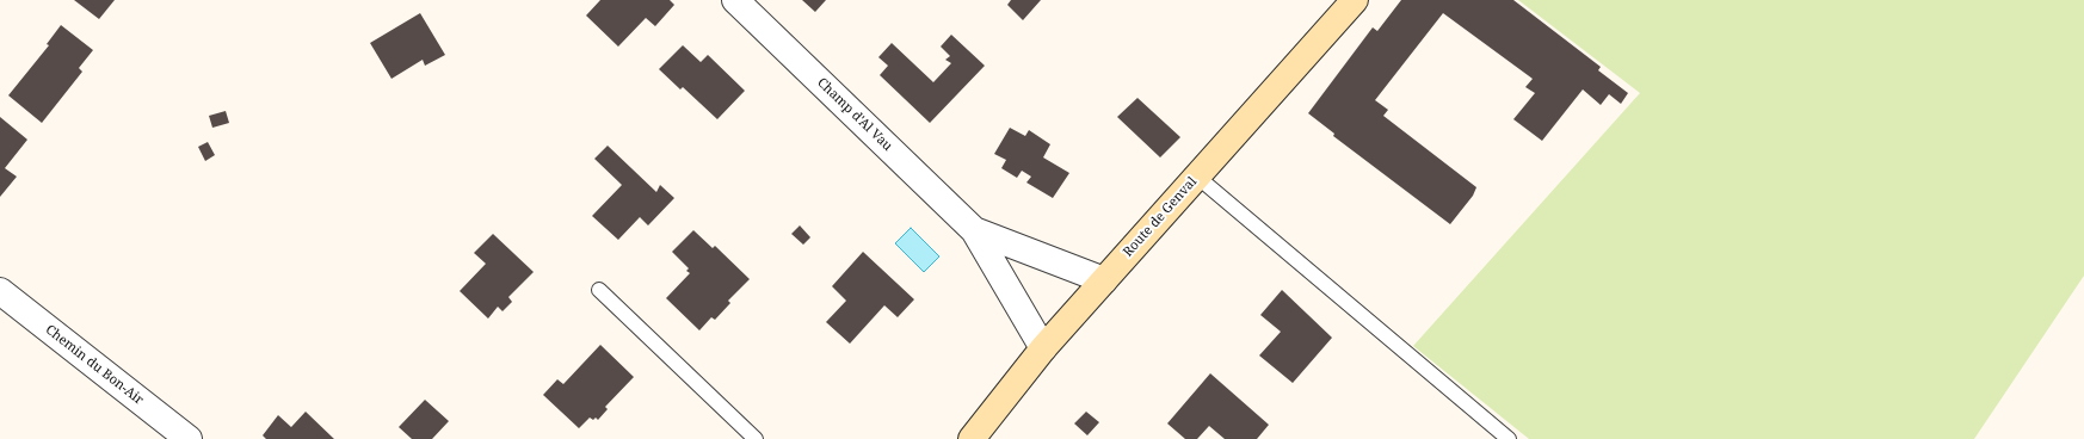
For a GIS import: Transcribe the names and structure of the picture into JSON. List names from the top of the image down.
{
  "streets": {
    "main road": ["Route de Genval"],
    "street": ["Champ d'Al Vau", "Chemin du Bon-Air"]
  },
  "crossings": [
    ["Champ d'Al Vau", "Route de Genval"]
  ]
}
